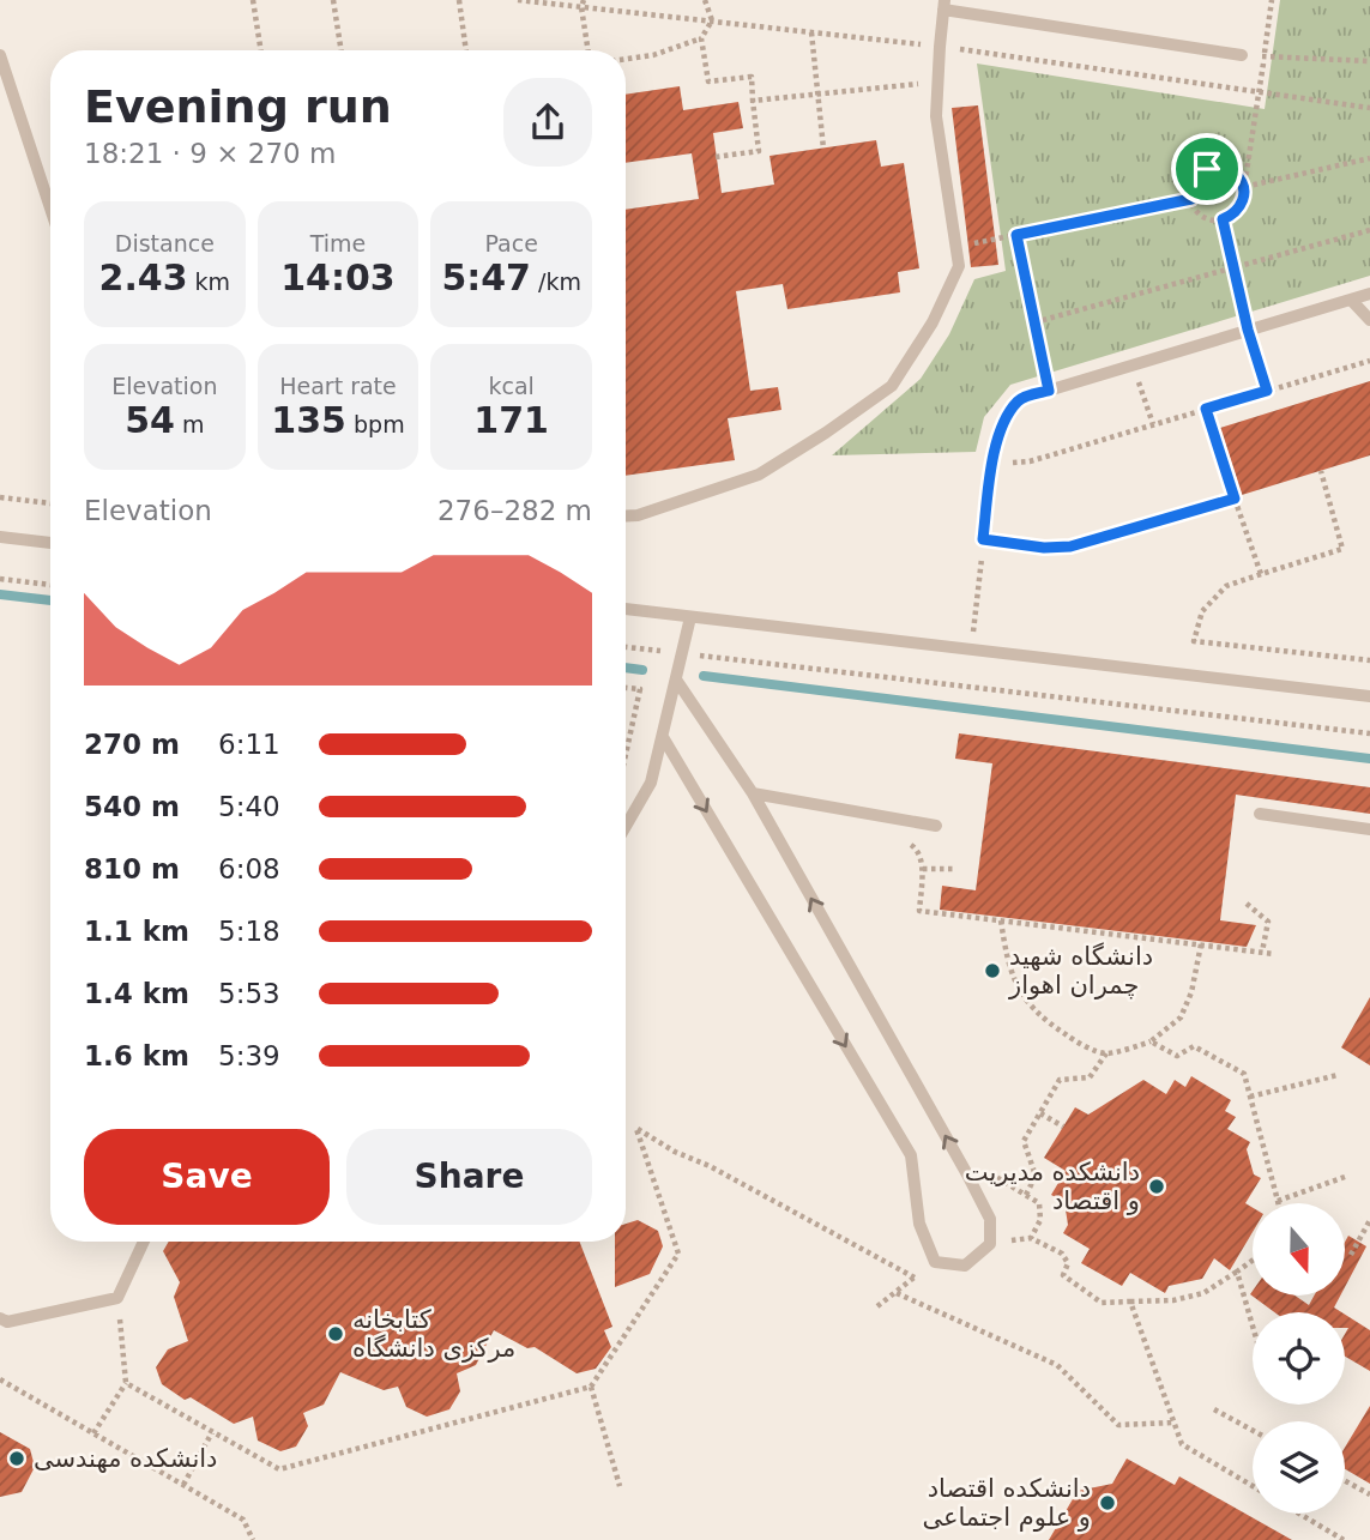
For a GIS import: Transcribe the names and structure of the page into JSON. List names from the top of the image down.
{
  "places": [
    "دانشگاه شهید چمران اهواز",
    "دانشکده مدیریت و اقتصاد",
    "کتابخانه مرکزی دانشگاه",
    "دانشکده مهندسی",
    "دانشکده اقتصاد و علوم اجتماعی"
  ],
  "north": "bottom",
  "page": {
    "heading": ["Evening run", "18:21 · 9 × 270 m"],
    "stats": [
      ["Distance", "2.43 km"],
      ["Time", "14:03"],
      ["Pace", "5:47 /km"],
      ["Elevation", "54 m"],
      ["Heart rate", "135 bpm"],
      ["kcal", "171"]
    ],
    "chart": ["Elevation", "276–282 m"],
    "list": [
      {
        "name": "270 m",
        "note": "6:11"
      },
      {
        "name": "540 m",
        "note": "5:40"
      },
      {
        "name": "810 m",
        "note": "6:08"
      },
      {
        "name": "1.1 km",
        "note": "5:18"
      },
      {
        "name": "1.4 km",
        "note": "5:53"
      },
      {
        "name": "1.6 km",
        "note": "5:39"
      }
    ],
    "buttons": ["Save", "Share"]
  }
}
